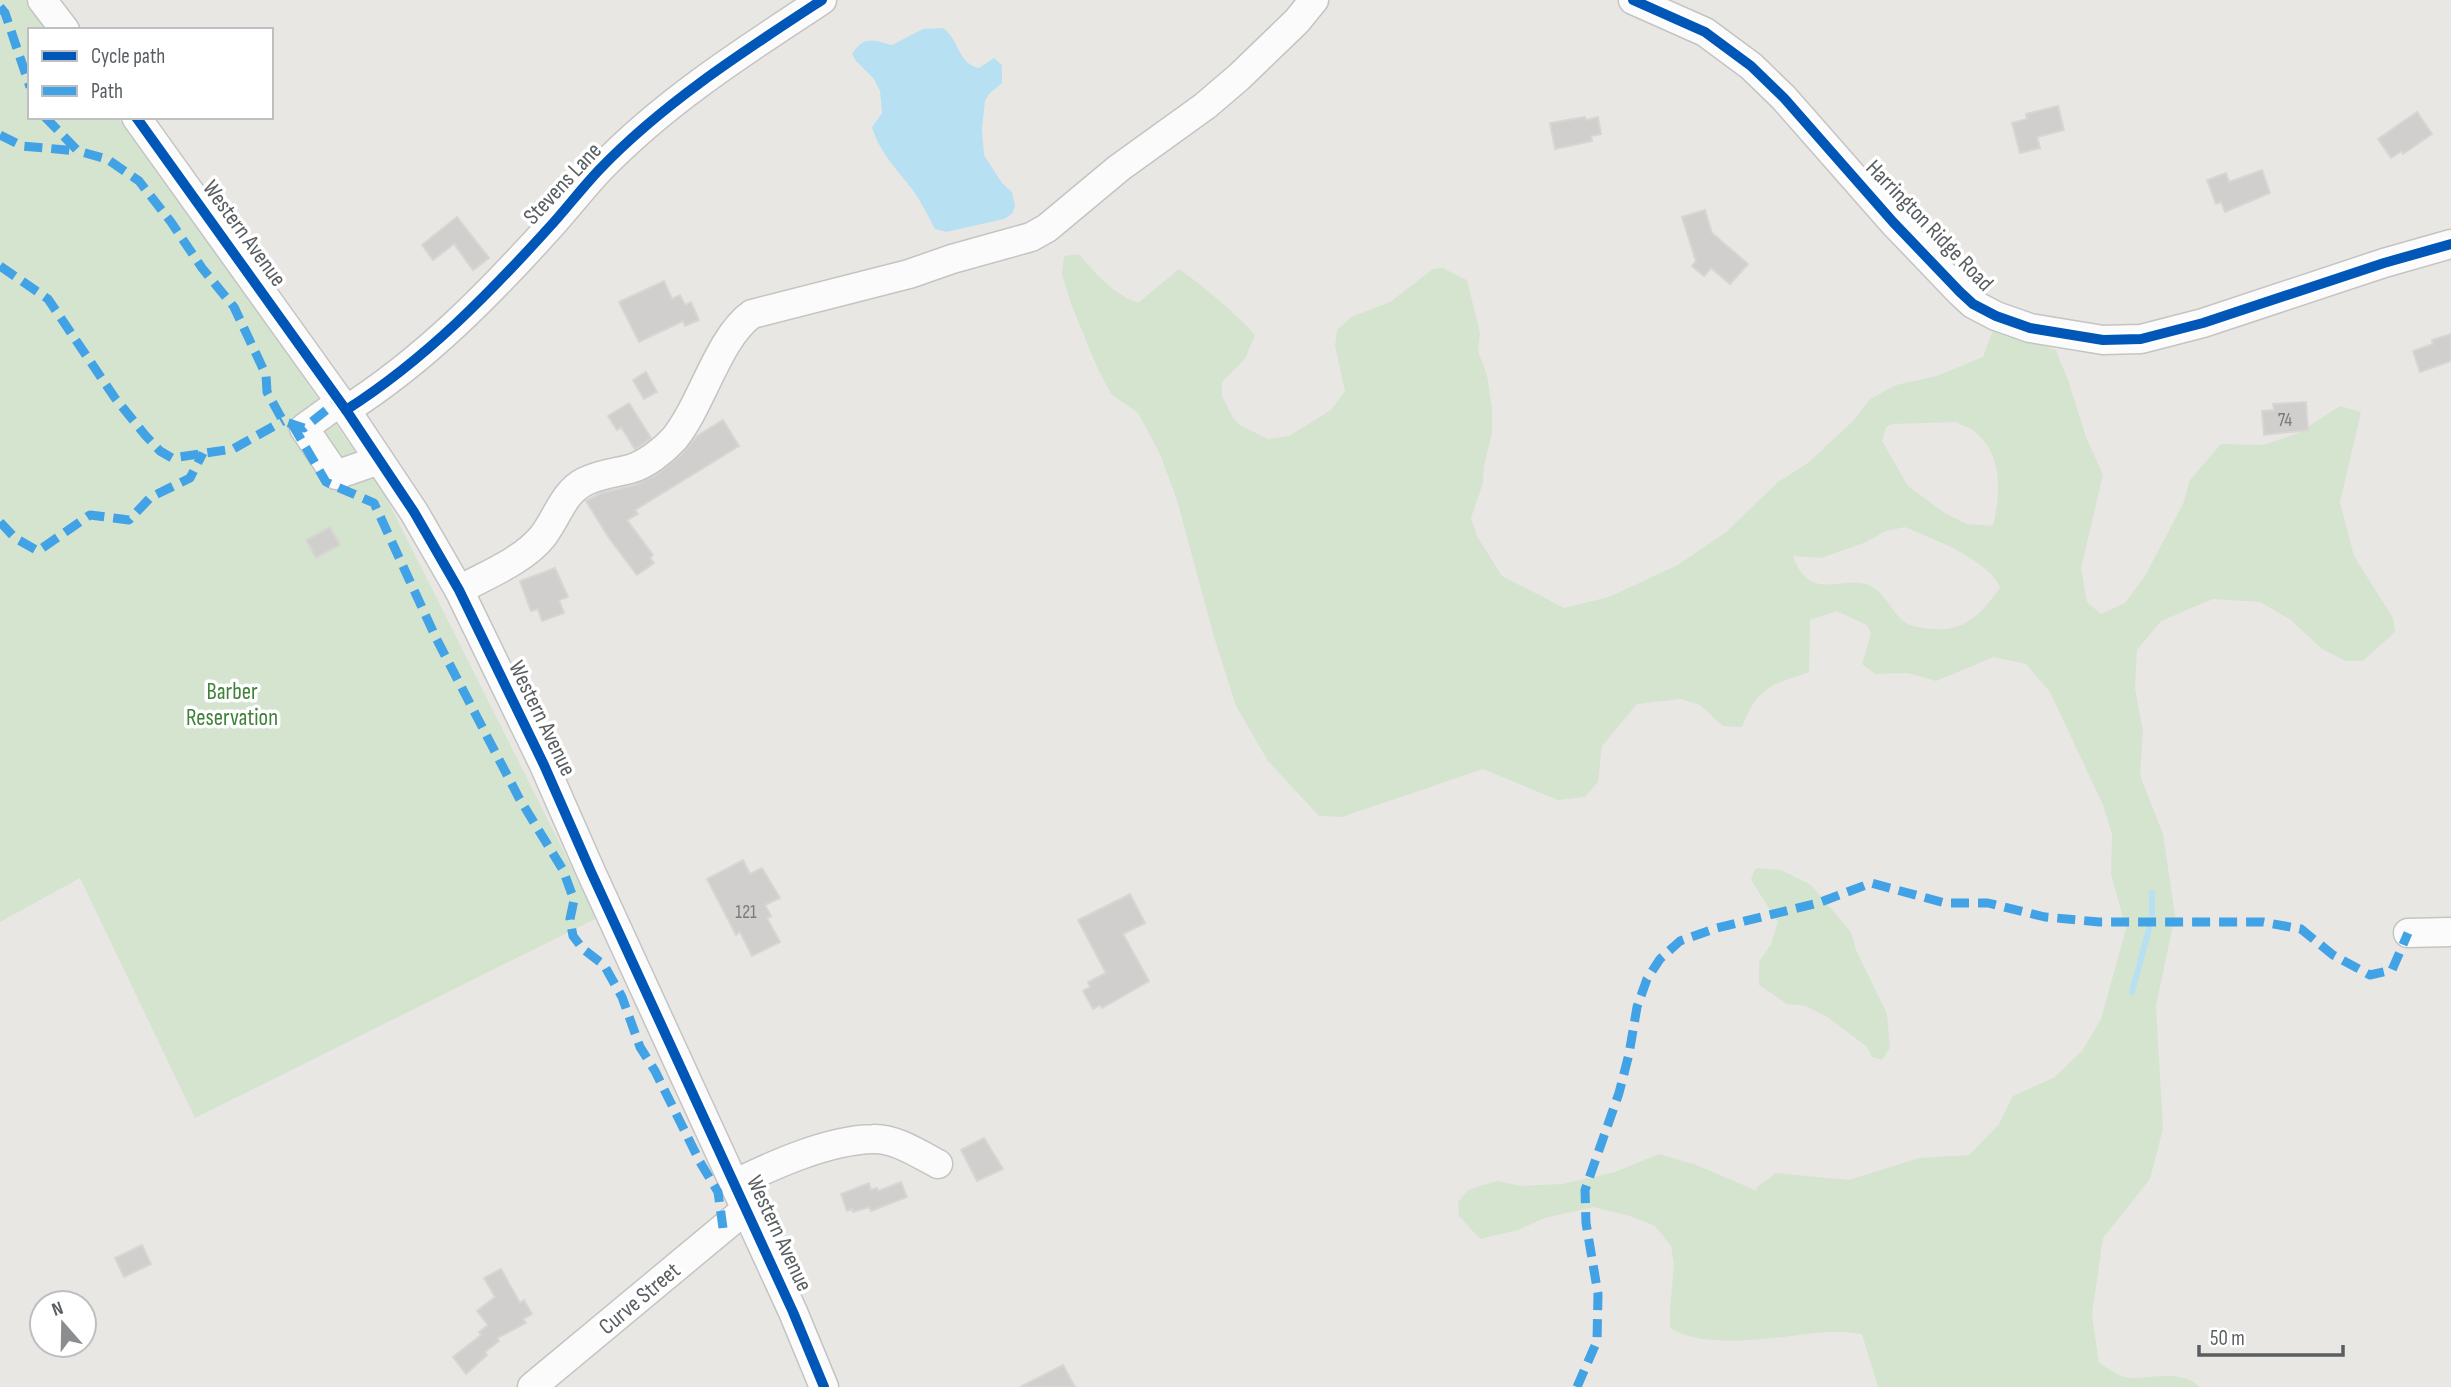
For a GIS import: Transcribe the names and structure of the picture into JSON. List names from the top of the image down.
{
  "streets": {
    "street": [
      "Stevens Lane",
      "Harrington Ridge Road",
      "Western Avenue",
      "Curve Street"
    ]
  },
  "crossings": [
    ["Stevens Lane", "Western Avenue"],
    ["Western Avenue", "Curve Street"]
  ],
  "parks": ["Barber Reservation"],
  "house_numbers": ["74", "121"],
  "legend": ["Cycle path", "Path"],
  "scale_bar": "50 m",
  "north": "top"
}
